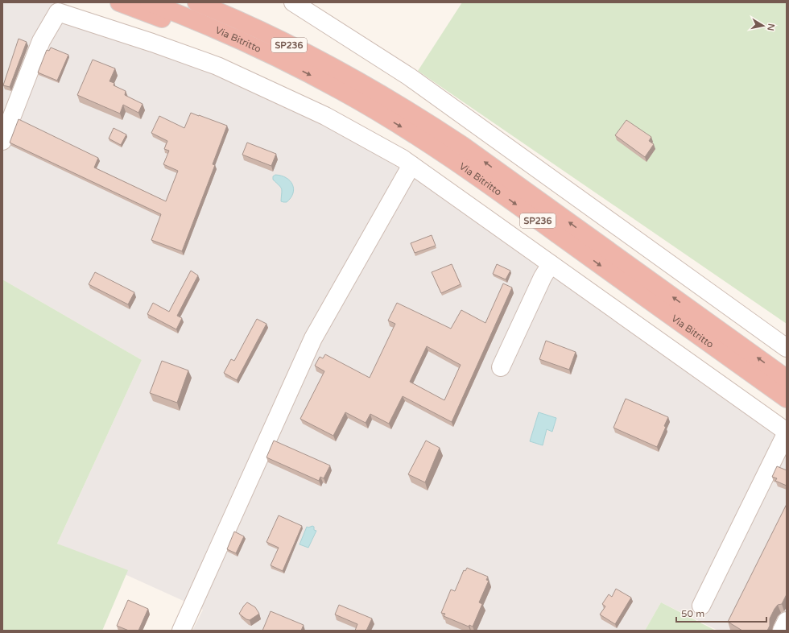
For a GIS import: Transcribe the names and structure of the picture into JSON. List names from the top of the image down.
{
  "streets": {
    "highway": ["Via Bitritto", "SP236"]
  },
  "scale_bar": "50 m",
  "north": "right"
}
